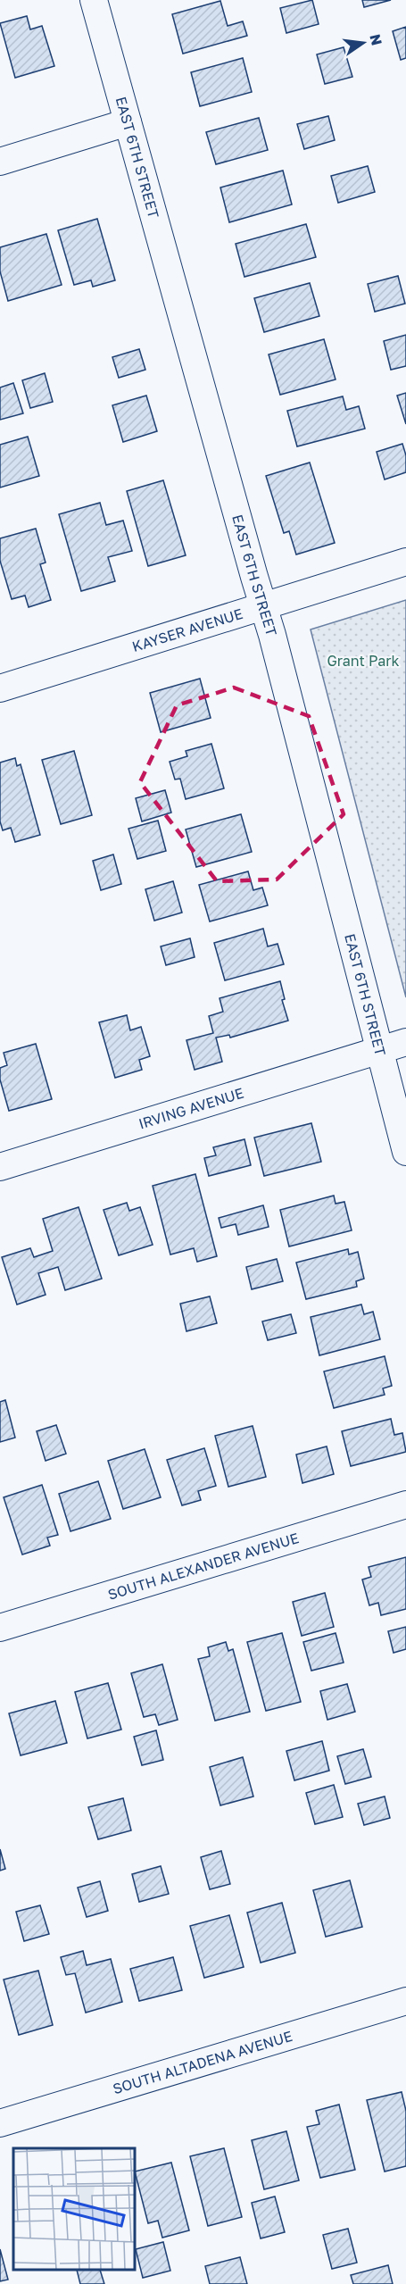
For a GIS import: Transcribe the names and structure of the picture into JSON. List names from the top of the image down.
{
  "streets": {
    "street": [
      "EAST 6TH STREET",
      "KAYSER AVENUE",
      "IRVING AVENUE",
      "SOUTH ALEXANDER AVENUE",
      "SOUTH ALTADENA AVENUE"
    ]
  },
  "crossings": [
    ["EAST 6TH STREET", "KAYSER AVENUE"],
    ["EAST 6TH STREET", "IRVING AVENUE"]
  ],
  "parks": ["Grant Park"],
  "north": "right"
}
